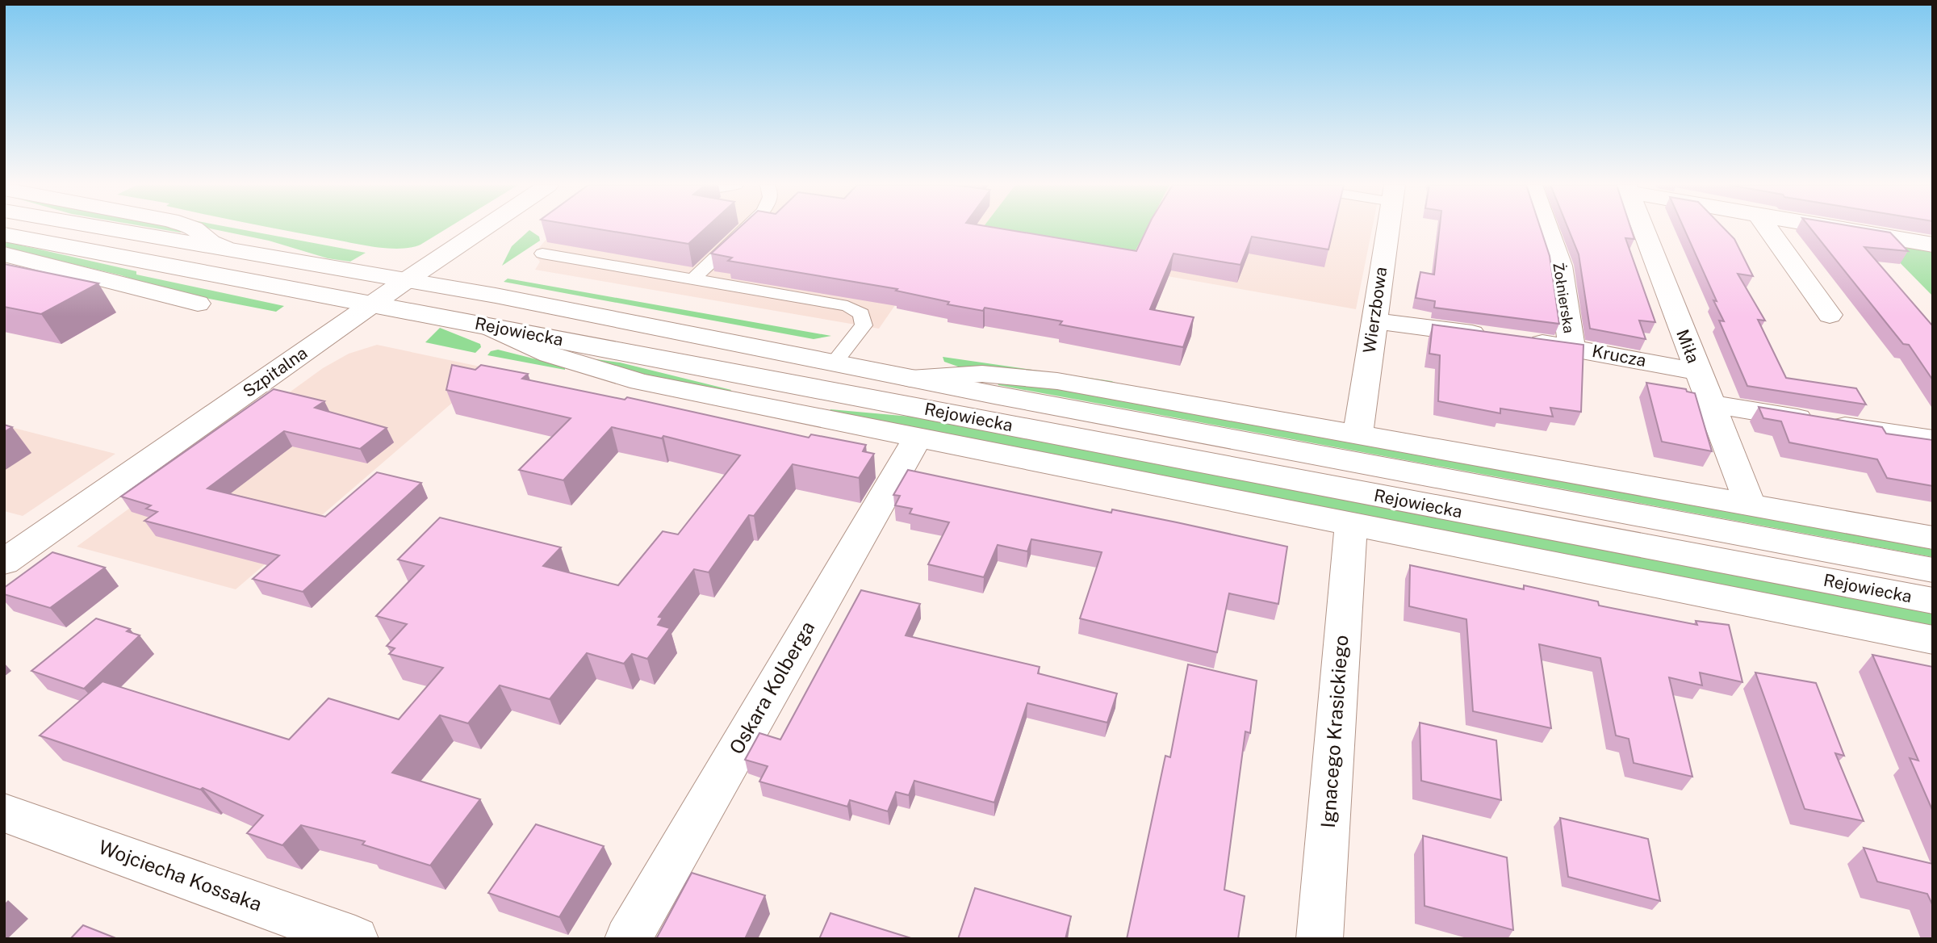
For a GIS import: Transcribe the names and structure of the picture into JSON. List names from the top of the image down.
{
  "streets": {
    "main road": [
      "Żołnierska",
      "Wierzbowa",
      "Rejowiecka",
      "Miła",
      "Krucza",
      "Szpitalna",
      "Oskara Kolberga",
      "Ignacego Krasickiego",
      "Wojciecha Kossaka"
    ]
  },
  "crossings": [
    ["Żołnierska", "Krucza"],
    ["Wierzbowa", "Rejowiecka"],
    ["Wierzbowa", "Krucza"],
    ["Rejowiecka", "Miła"],
    ["Rejowiecka", "Szpitalna"],
    ["Miła", "Krucza"]
  ]
}
